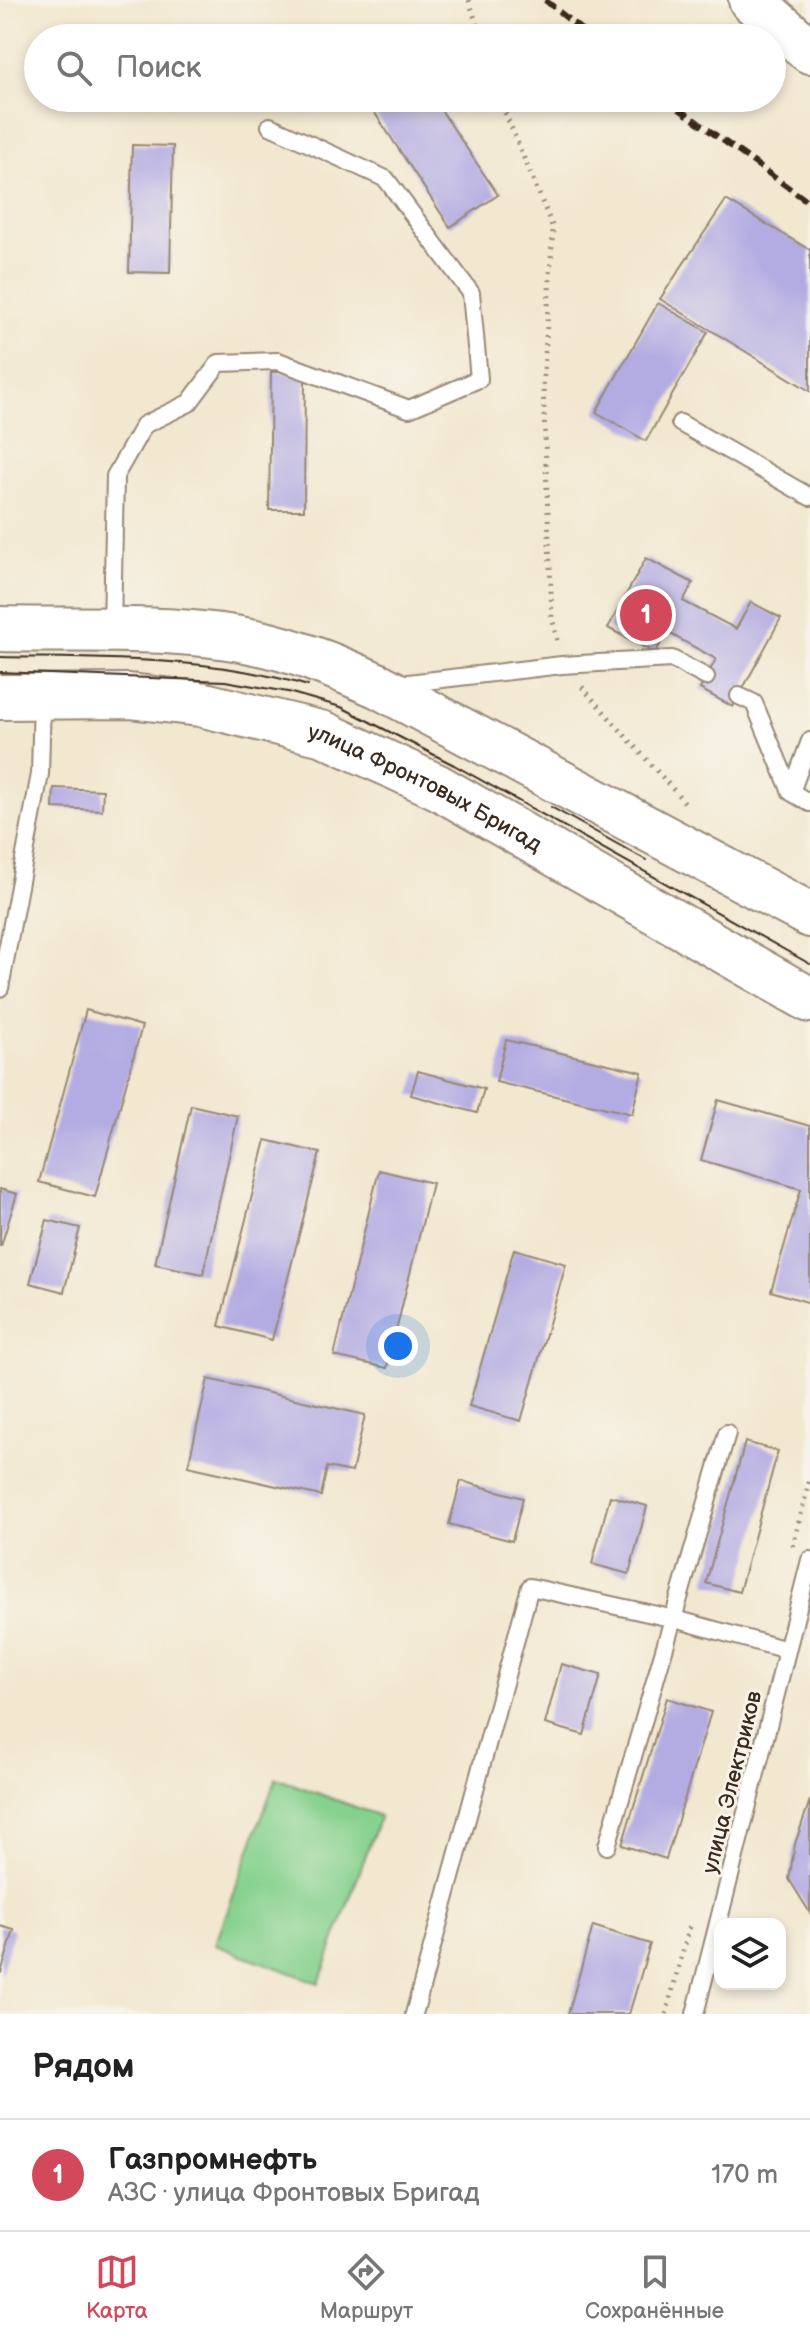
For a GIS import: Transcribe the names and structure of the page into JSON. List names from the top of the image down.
{
  "streets": {
    "main road": ["улица Фронтовых Бригад"],
    "lane": ["улица Электриков"]
  },
  "page": {
    "search": "Поиск",
    "pins": "1",
    "heading": "Рядом",
    "list": [
      {
        "mark": "1",
        "name": "Газпромнефть",
        "note": "АЗС · улица Фронтовых Бригад",
        "value": "170 m"
      }
    ],
    "nav": ["Карта", "Маршрут", "Сохранённые"]
  }
}
